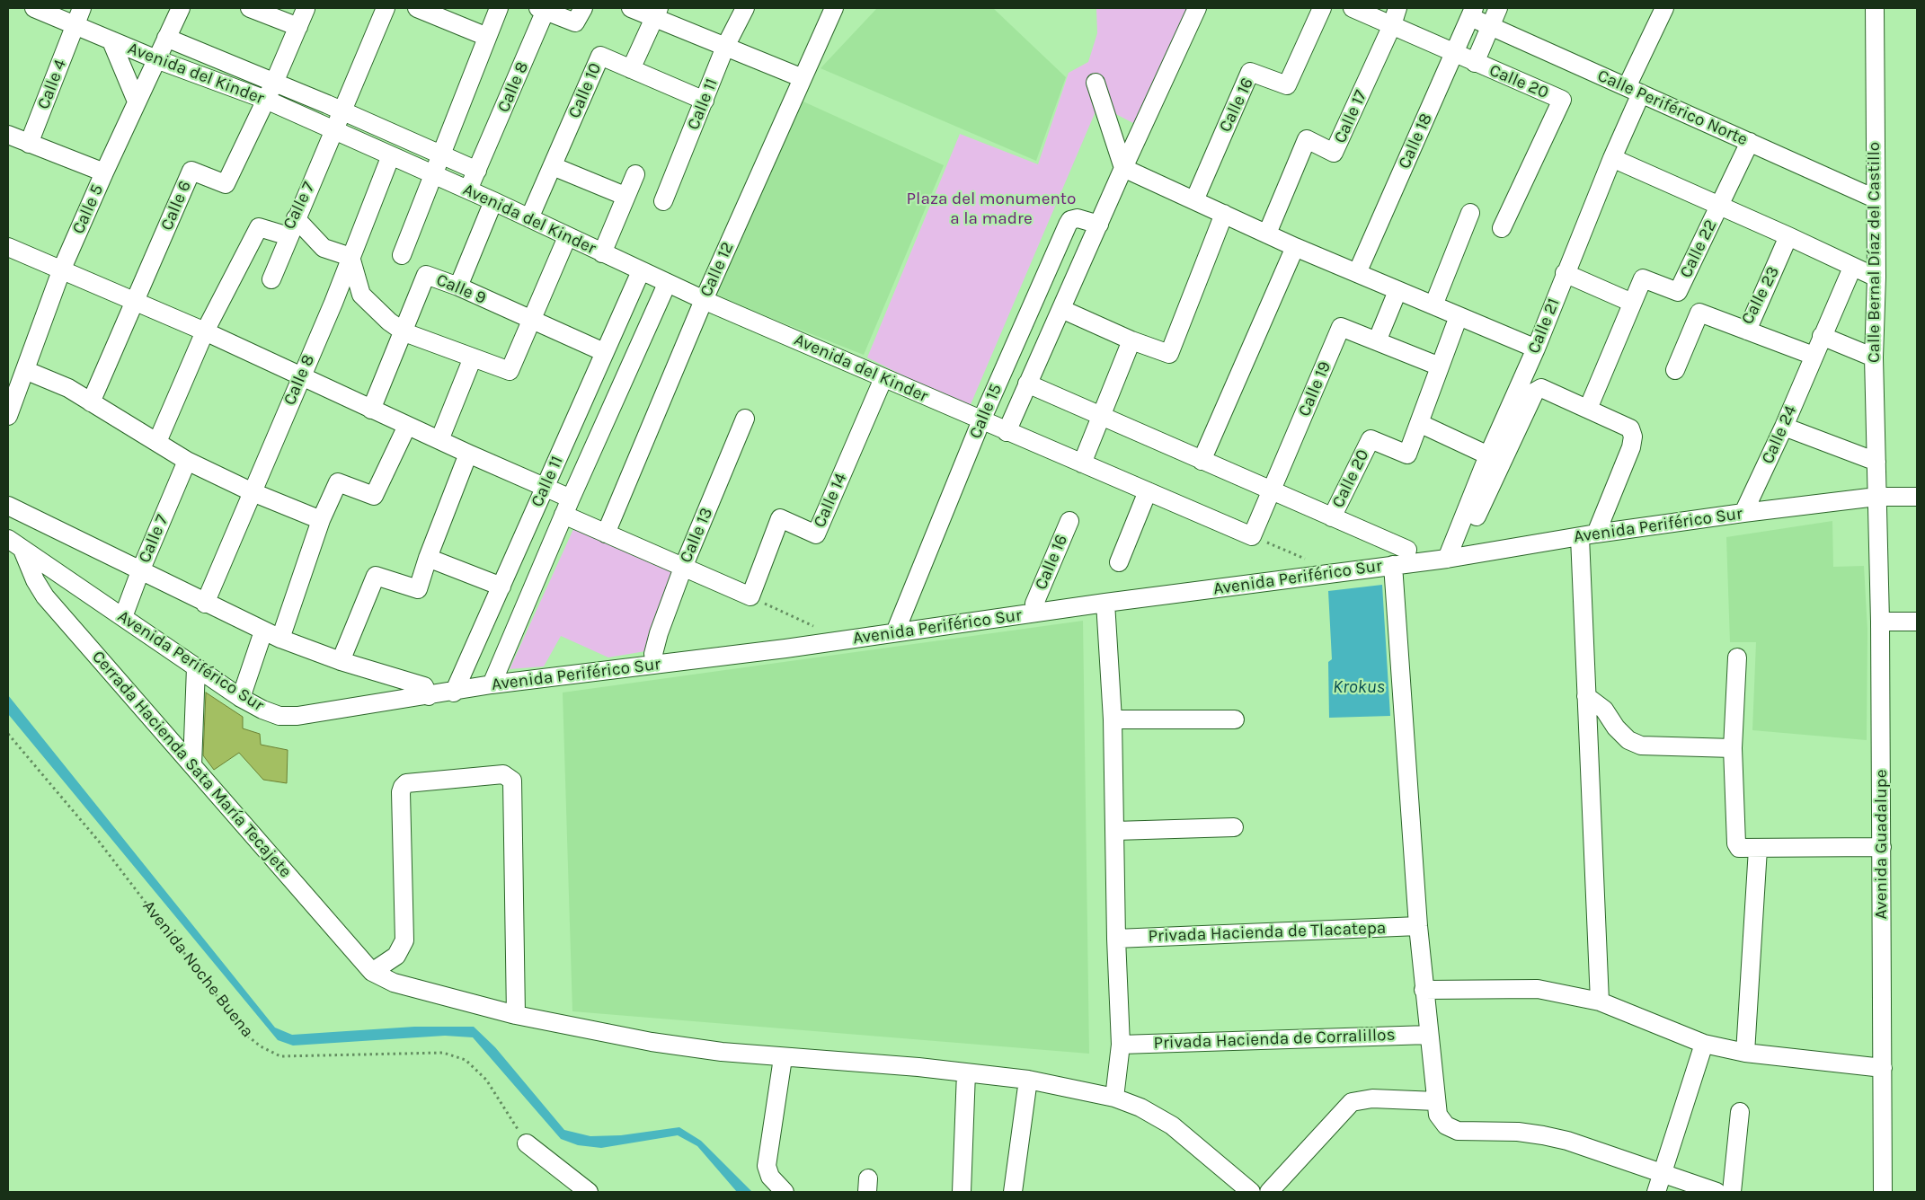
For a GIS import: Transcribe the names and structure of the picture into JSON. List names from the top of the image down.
{
  "streets": {
    "street": [
      "Avenida del Kinder",
      "Calle 20",
      "Calle 4",
      "Calle 8",
      "Calle 10",
      "Calle 11",
      "Calle 16",
      "Calle Periférico Norte",
      "Calle 17",
      "Calle 18",
      "Calle 6",
      "Calle 7",
      "Calle 5",
      "Calle 22",
      "Calle Bernal Díaz del Castillo",
      "Calle 12",
      "Calle 9",
      "Calle 23",
      "Calle 21",
      "Calle 19",
      "Calle 15",
      "Calle 24",
      "Calle 14",
      "Avenida Periférico Sur",
      "Calle 13",
      "Cerrada Hacienda Sata María Tecajete",
      "Avenida Guadalupe",
      "Privada Hacienda de Tlacatepa",
      "Privada Hacienda de Corralillos"
    ],
    "path": ["Avenida Noche Buena"]
  },
  "crossings": [
    ["Avenida del Kinder", "Calle 4"],
    ["Avenida del Kinder", "Calle 8"],
    ["Avenida del Kinder", "Calle 10"],
    ["Avenida del Kinder", "Calle 11"],
    ["Avenida del Kinder", "Calle 6"],
    ["Avenida del Kinder", "Calle 7"],
    ["Avenida del Kinder", "Calle 5"],
    ["Avenida del Kinder", "Calle 12"],
    ["Avenida del Kinder", "Calle 19"],
    ["Avenida del Kinder", "Calle 15"],
    ["Avenida del Kinder", "Calle 14"],
    ["Calle 20", "Calle Periférico Norte"],
    ["Calle 11", "Calle 9"],
    ["Calle 11", "Avenida Periférico Sur"],
    ["Calle Periférico Norte", "Calle 18"],
    ["Calle Periférico Norte", "Calle 22"],
    ["Calle Periférico Norte", "Calle Bernal Díaz del Castillo"],
    ["Calle Periférico Norte", "Calle 21"],
    ["Calle 7", "Avenida Periférico Sur"],
    ["Calle Bernal Díaz del Castillo", "Avenida Periférico Sur"],
    ["Calle Bernal Díaz del Castillo", "Avenida Guadalupe"],
    ["Calle 21", "Avenida Periférico Sur"],
    ["Calle 15", "Avenida Periférico Sur"],
    ["Calle 24", "Avenida Periférico Sur"],
    ["Avenida Periférico Sur", "Cerrada Hacienda Sata María Tecajete"],
    ["Avenida Periférico Sur", "Avenida Guadalupe"]
  ],
  "water": ["Krokus"],
  "parks": ["Plaza del monumento a la madre"]
}
